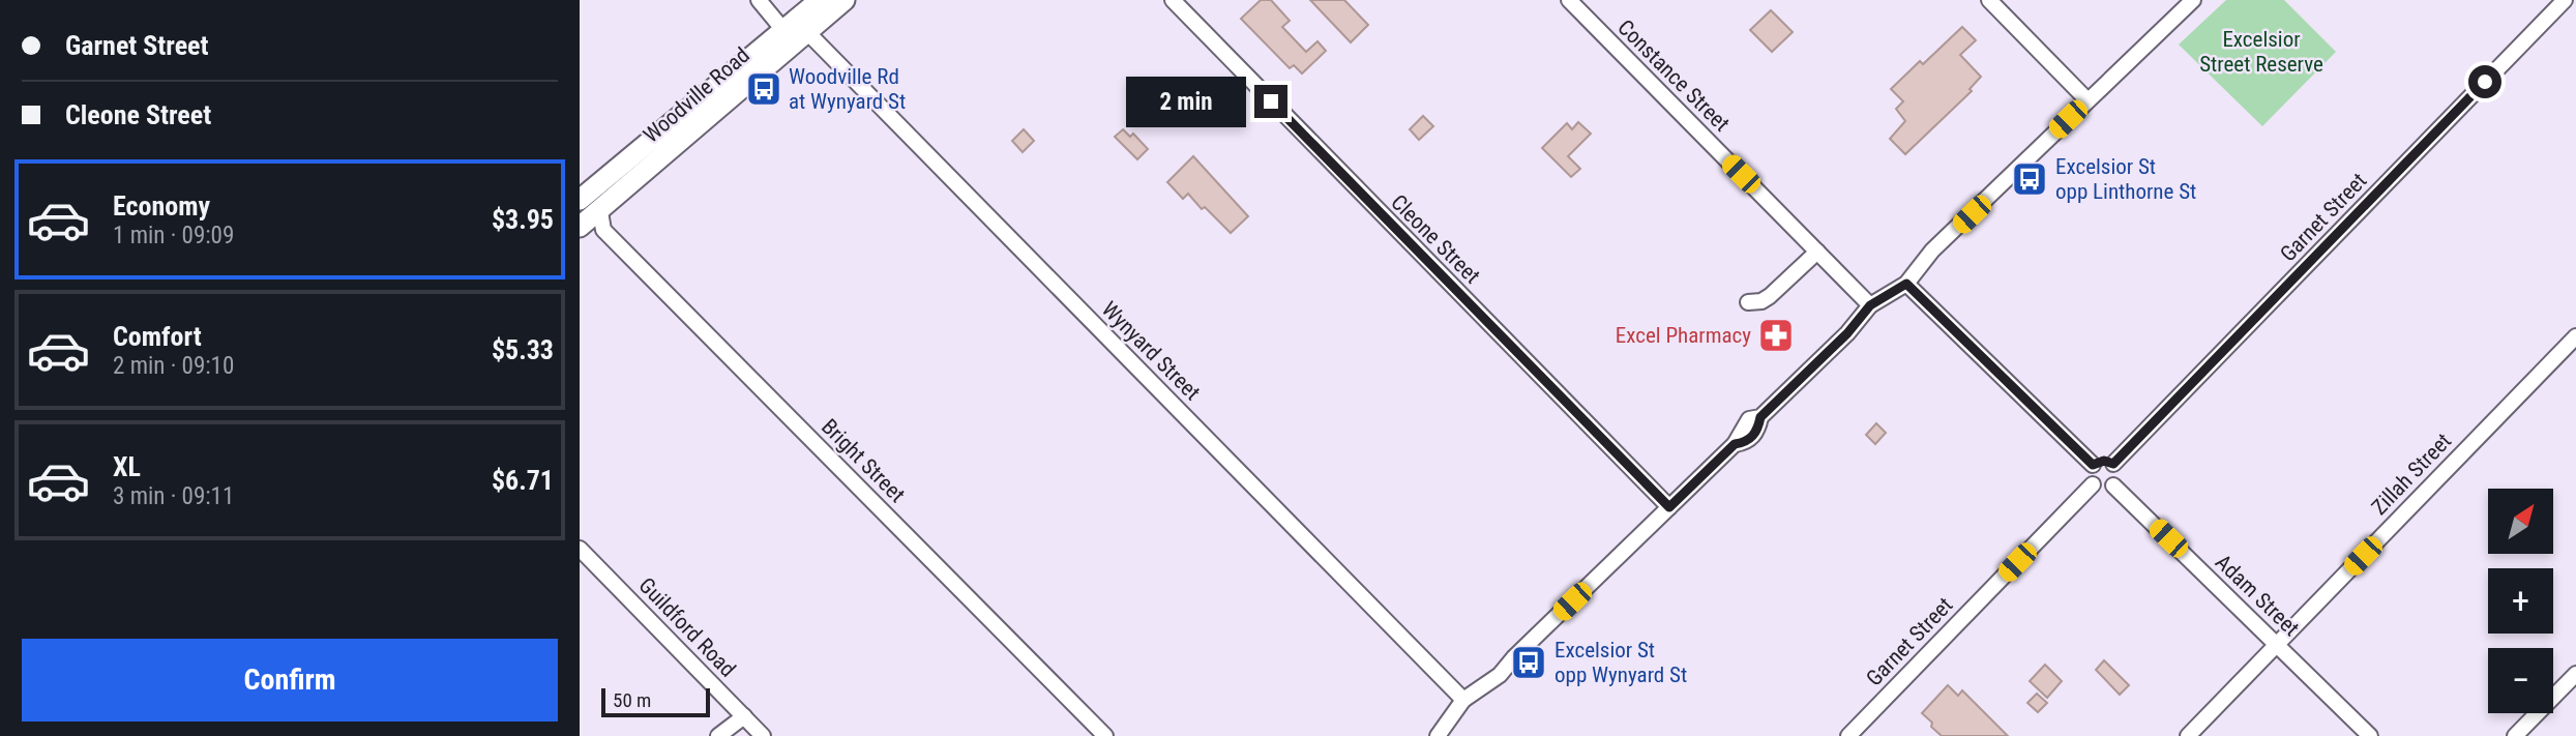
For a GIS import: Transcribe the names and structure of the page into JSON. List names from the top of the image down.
{
  "streets": {
    "main road": ["Woodville Road"],
    "street": [
      "Constance Street",
      "Garnet Street",
      "Cleone Street",
      "Wynyard Street",
      "Bright Street",
      "Zillah Street",
      "Adam Street",
      "Guildford Road"
    ]
  },
  "crossings": [
    ["Woodville Road", "Wynyard Street"],
    ["Woodville Road", "Bright Street"],
    ["Garnet Street", "Adam Street"],
    ["Zillah Street", "Adam Street"]
  ],
  "parks": ["Excelsior Street Reserve"],
  "places": {
    "bus stop": ["Woodville Rd at Wynyard St", "Excelsior St opp Linthorne St", "Excelsior St opp Wynyard St"],
    "pharmacy": ["Excel Pharmacy"]
  },
  "scale_bar": "50 m",
  "north": "top right",
  "page": {
    "banner": ["Garnet Street", "Cleone Street"],
    "bubble": "2 min",
    "list": [
      {
        "name": "Economy",
        "note": "1 min · 09:09",
        "value": "$3.95"
      },
      {
        "name": "Comfort",
        "note": "2 min · 09:10",
        "value": "$5.33"
      },
      {
        "name": "XL",
        "note": "3 min · 09:11",
        "value": "$6.71"
      }
    ],
    "map_buttons": ["+", "−"],
    "buttons": "Confirm",
    "scale": "50 m"
  }
}
